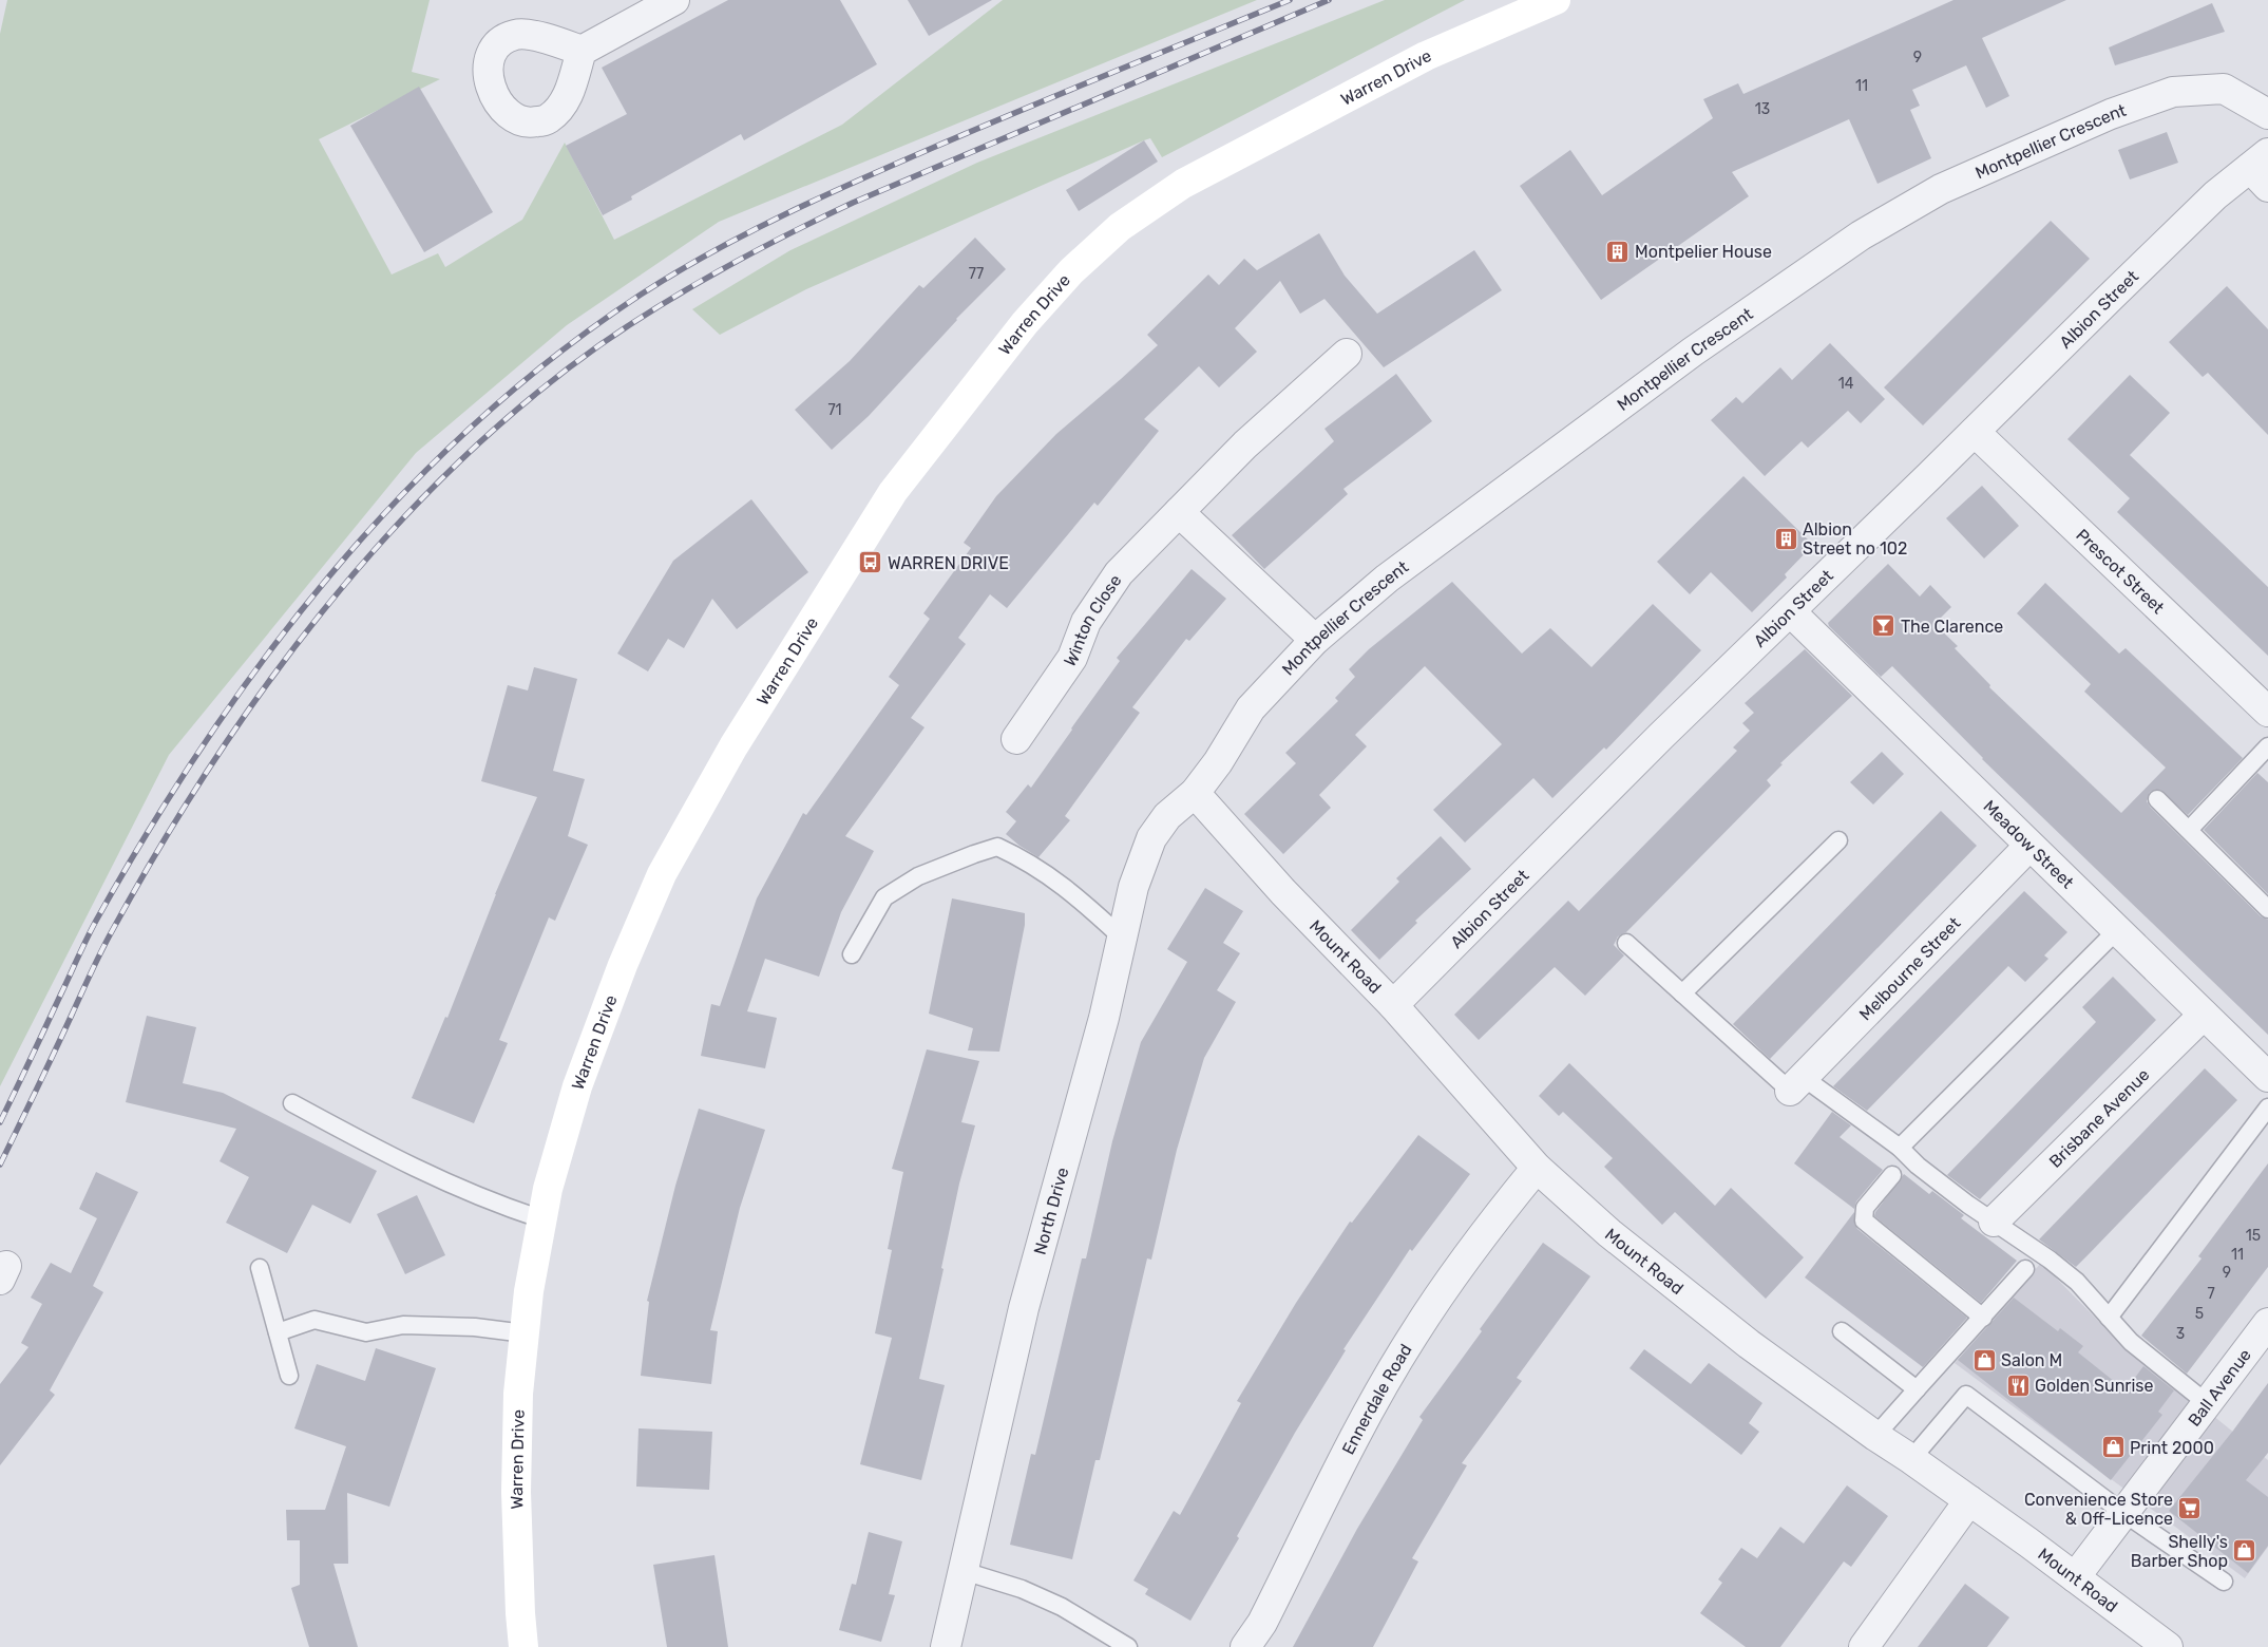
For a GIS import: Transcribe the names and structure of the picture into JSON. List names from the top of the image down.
{
  "streets": {
    "street": [
      "Warren Drive",
      "Montpellier Crescent",
      "Albion Street",
      "Prescot Street",
      "Winton Close",
      "Meadow Street",
      "Mount Road",
      "Melbourne Street",
      "Brisbane Avenue",
      "North Drive",
      "Ball Avenue",
      "Ennerdale Road"
    ]
  },
  "crossings": [
    ["Montpellier Crescent", "Mount Road"],
    ["Montpellier Crescent", "North Drive"],
    ["Albion Street", "Prescot Street"],
    ["Albion Street", "Meadow Street"],
    ["Albion Street", "Mount Road"],
    ["Meadow Street", "Melbourne Street"],
    ["Meadow Street", "Brisbane Avenue"],
    ["Mount Road", "North Drive"],
    ["Mount Road", "Ball Avenue"],
    ["Mount Road", "Ennerdale Road"]
  ],
  "places": {
    "building": ["Montpelier House", "Albion Street no 102"],
    "bus stop": ["WARREN DRIVE"],
    "bar": ["The Clarence"],
    "shop": ["Salon M", "Print 2000", "Shelly's Barber Shop"],
    "restaurant": ["Golden Sunrise"],
    "supermarket": ["Convenience Store & Off-Licence"]
  },
  "house_numbers": [
    "9",
    "11",
    "13",
    "77",
    "14",
    "71",
    "15",
    "11",
    "9",
    "7",
    "5",
    "3"
  ]
}
